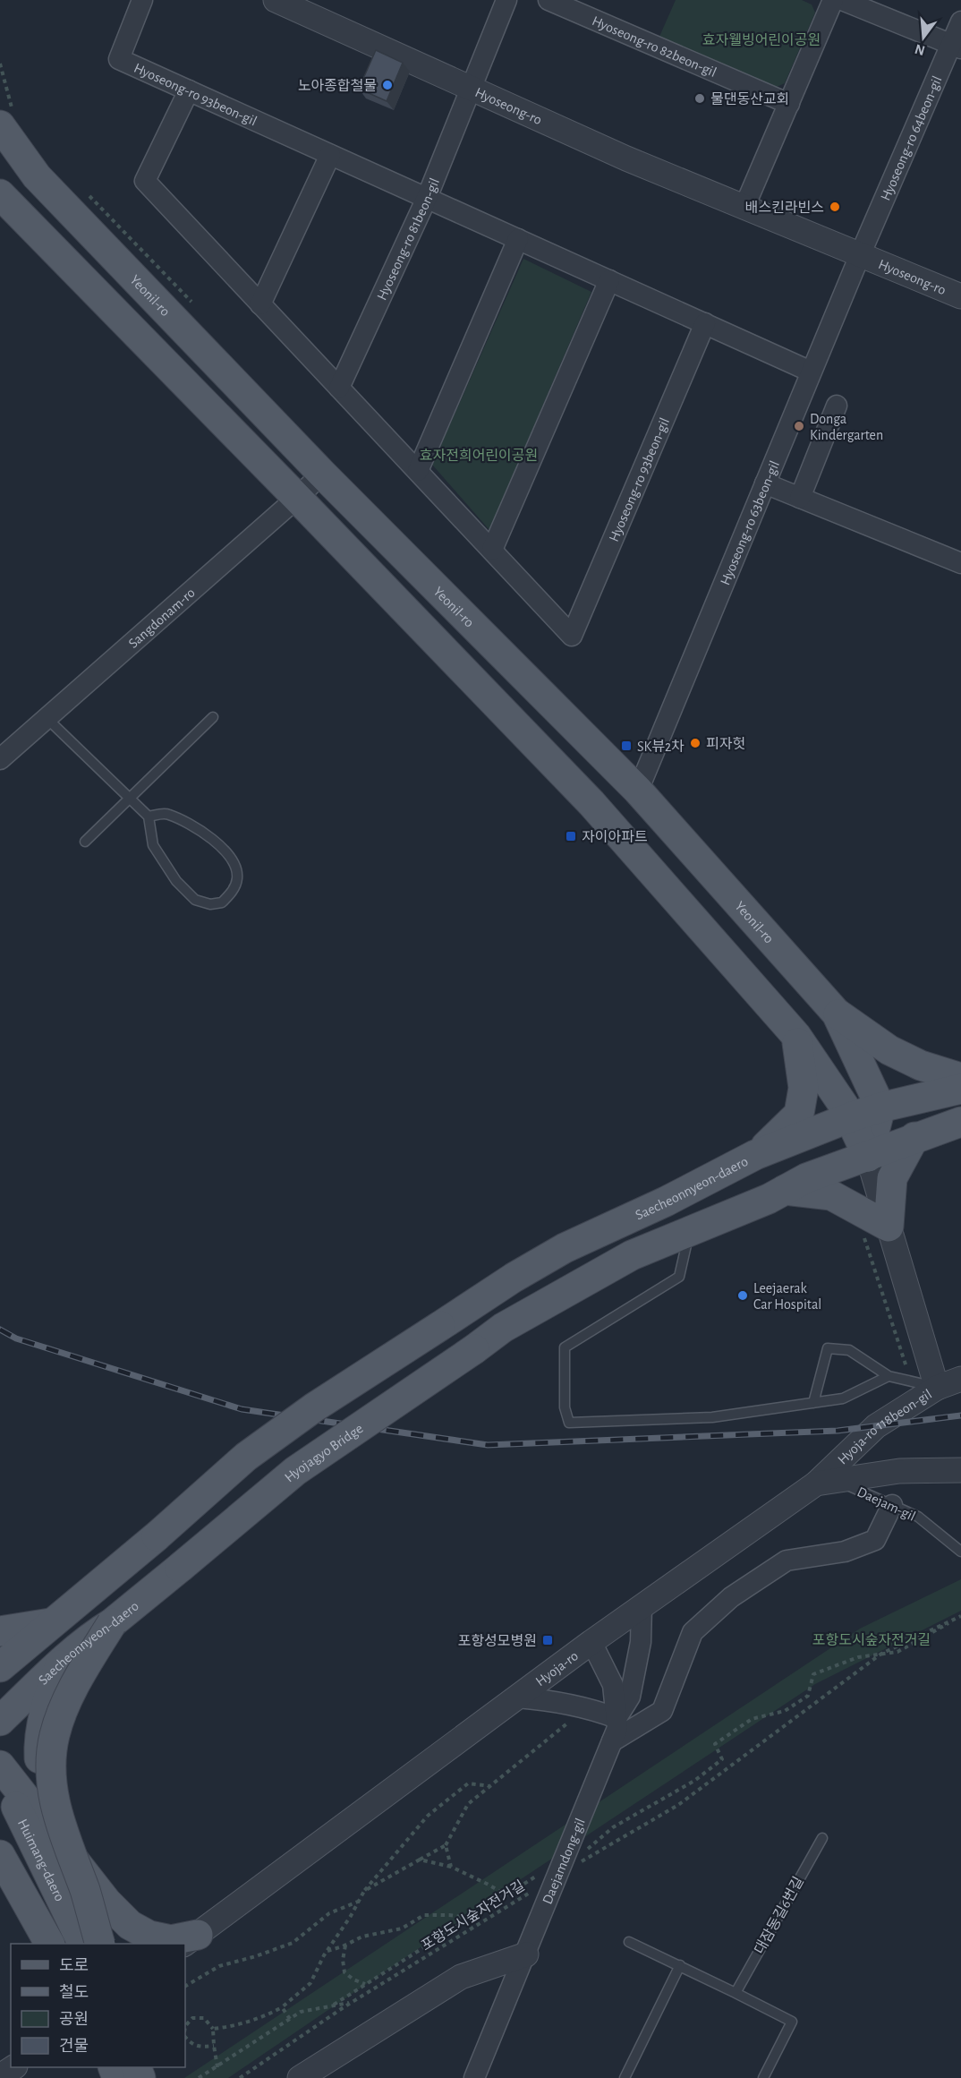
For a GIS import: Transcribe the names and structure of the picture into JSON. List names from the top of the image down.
{
  "streets": {
    "main road": [
      "Yeonil-ro",
      "Saecheonnyeon-daero",
      "Hyojagyo Bridge",
      "Huimang-daero"
    ],
    "street": [
      "Hyoseong-ro 82beon-gil",
      "Hyoseong-ro 93beon-gil",
      "Hyoseong-ro",
      "Hyoseong-ro 64beon-gil",
      "Hyoseong-ro 81beon-gil",
      "Hyoseong-ro 63beon-gil",
      "Sangdonam-ro",
      "Hyoja-ro 118beon-gil",
      "Hyoja-ro",
      "Daejamdong-gil"
    ],
    "lane": ["Daejam-gil", "대잠동길6번길"],
    "path": ["포항도시숲자전거길"]
  },
  "crossings": [
    ["Hyoseong-ro 93beon-gil", "Hyoseong-ro 81beon-gil"],
    ["Hyoseong-ro 93beon-gil", "Hyoseong-ro 63beon-gil"],
    ["Hyoseong-ro", "Hyoseong-ro 64beon-gil"],
    ["Hyoseong-ro", "Hyoseong-ro 81beon-gil"],
    ["Hyoseong-ro", "Hyoseong-ro 63beon-gil"],
    ["Hyoseong-ro 64beon-gil", "Hyoseong-ro 63beon-gil"],
    ["Yeonil-ro", "Hyoseong-ro 63beon-gil"],
    ["Yeonil-ro", "Sangdonam-ro"],
    ["Yeonil-ro", "Saecheonnyeon-daero"],
    ["Saecheonnyeon-daero", "Hyojagyo Bridge"],
    ["Hyoja-ro 118beon-gil", "Daejam-gil"],
    ["Hyoja-ro 118beon-gil", "Hyoja-ro"],
    ["Daejam-gil", "Hyoja-ro"],
    ["Hyoja-ro", "Daejamdong-gil"],
    ["Daejamdong-gil", "포항도시숲자전거길"]
  ],
  "parks": ["효자웰빙어린이공원", "효자전희어린이공원", "포항도시숲자전거길"],
  "places": {
    "other": [
      "노아종합철물",
      "물댄동산교회",
      "배스킨라빈스",
      "Donga Kindergarten",
      "피자헛",
      "Leejaerak Car Hospital"
    ],
    "transit": ["SK뷰2차", "자이아파트", "포항성모병원"]
  },
  "legend": [
    "도로",
    "철도",
    "공원",
    "건물"
  ],
  "north": "bottom"
}
